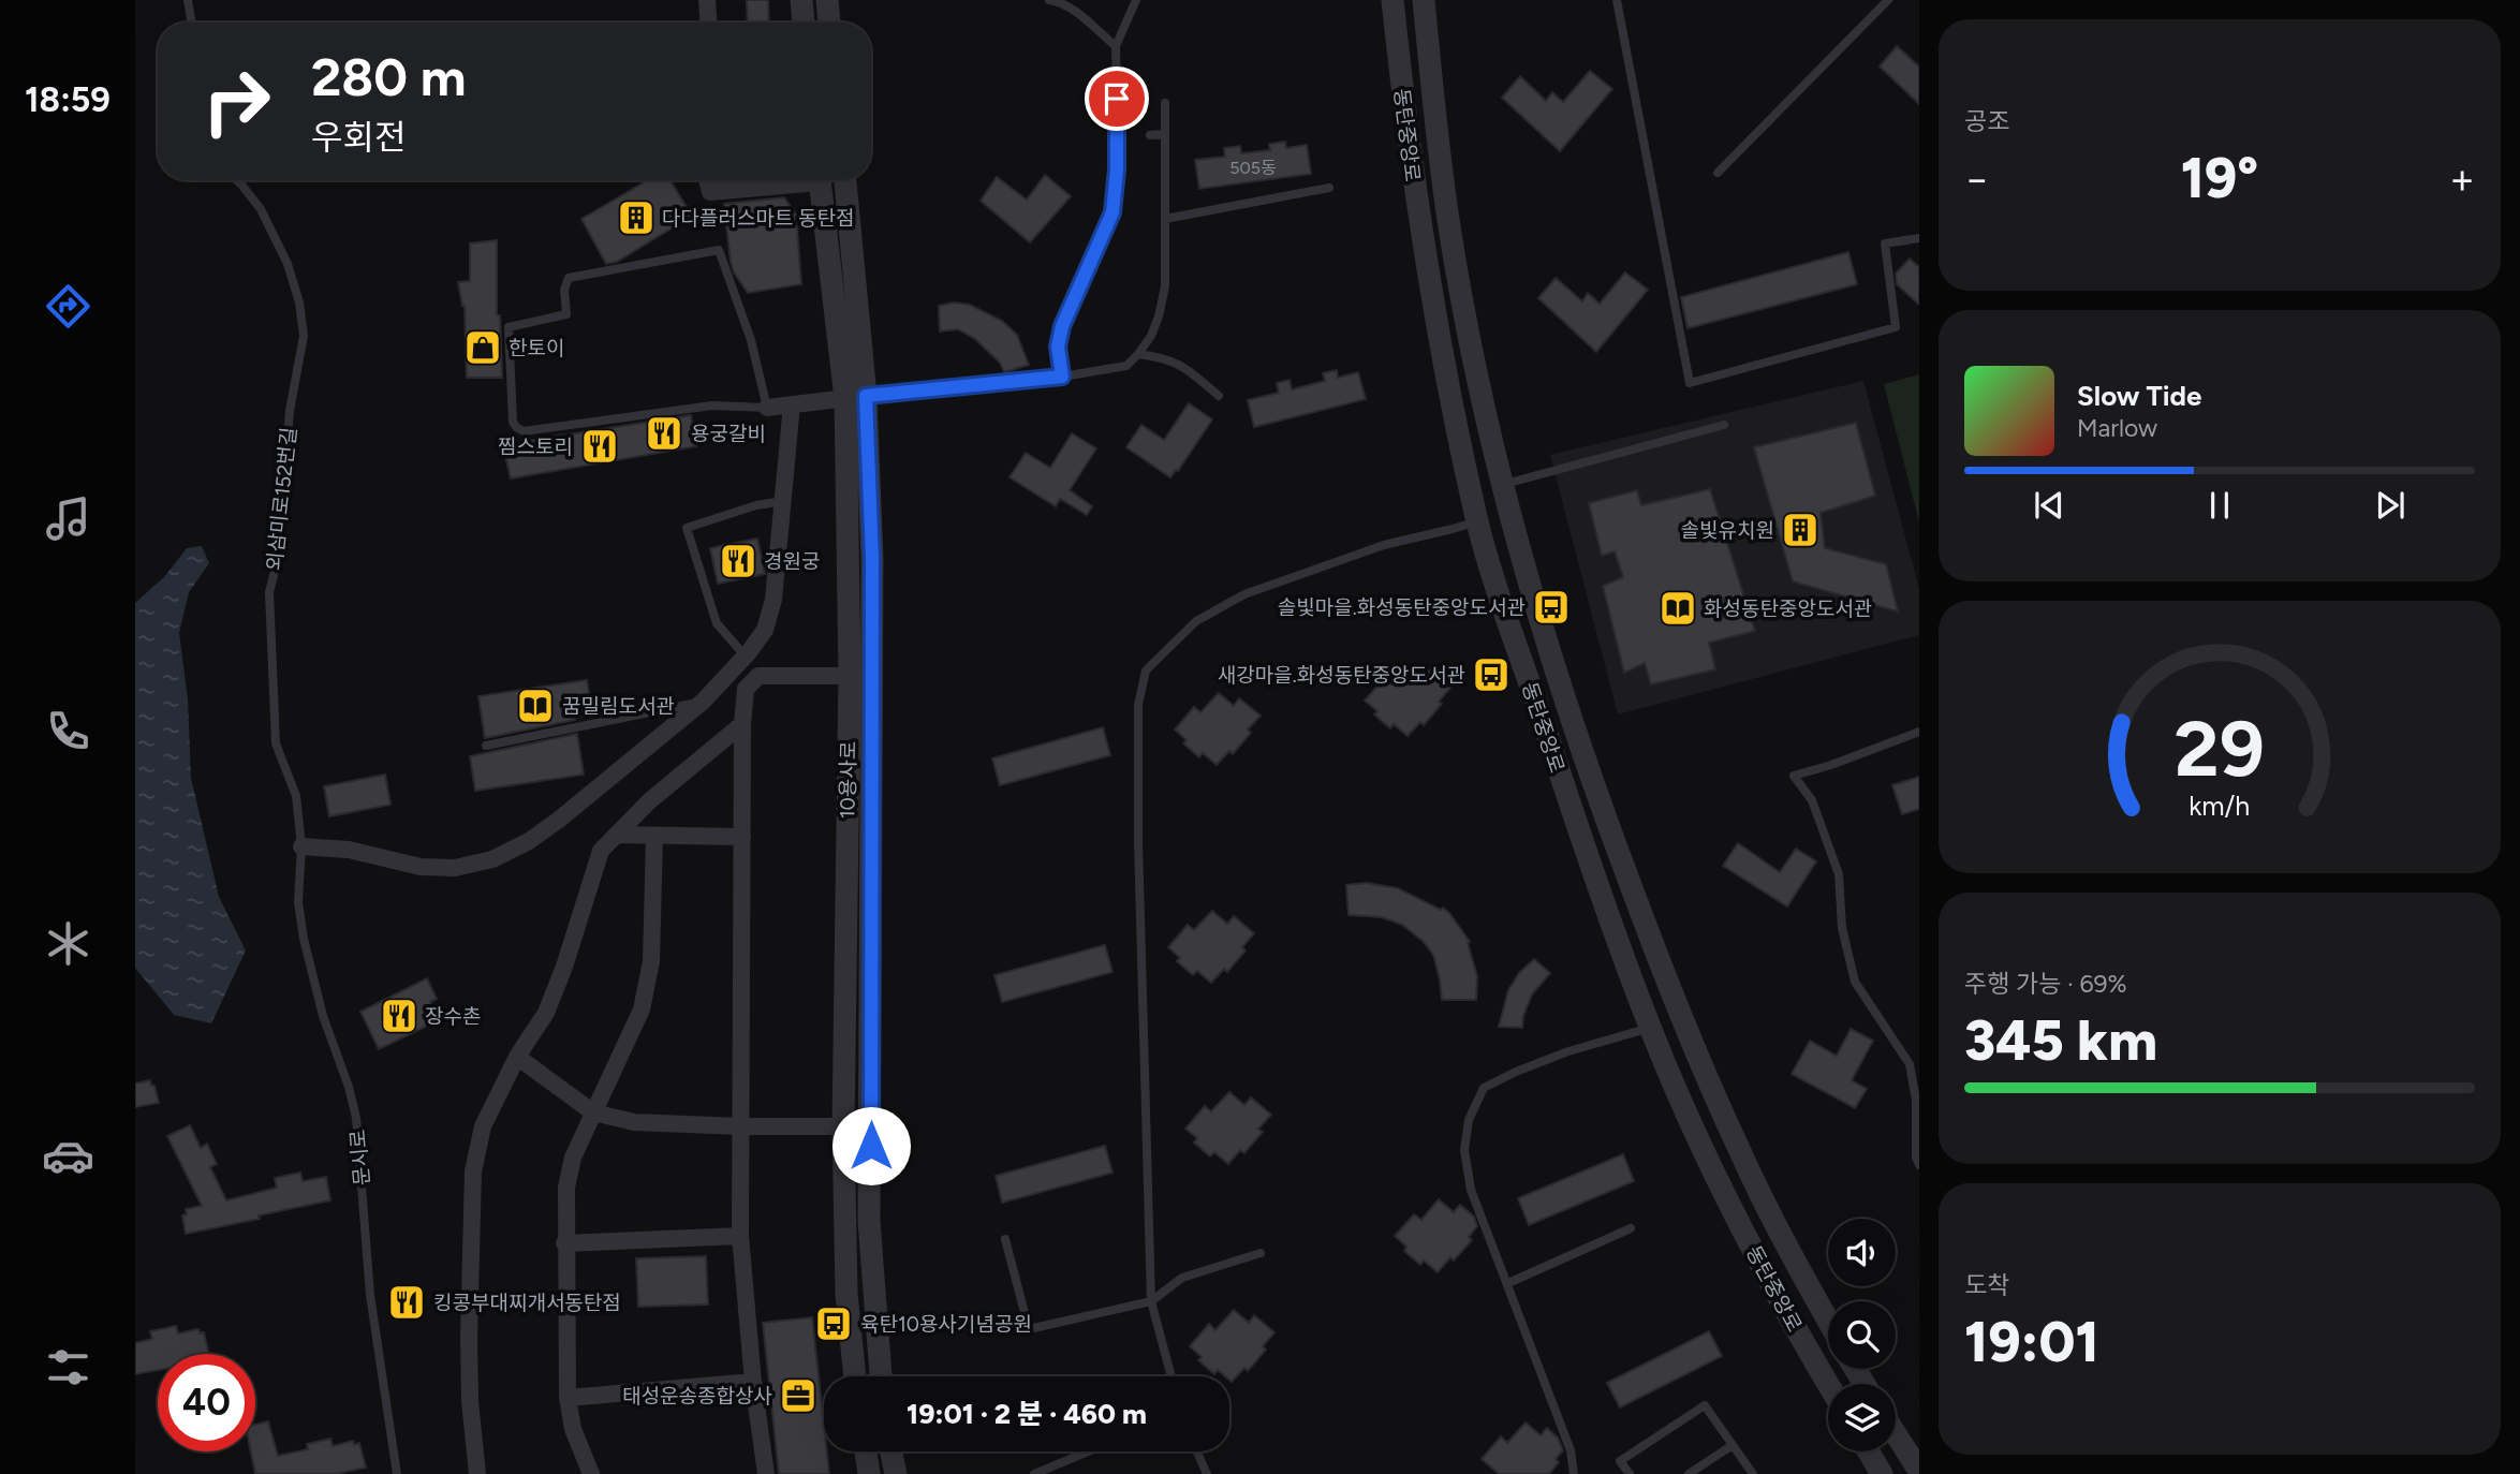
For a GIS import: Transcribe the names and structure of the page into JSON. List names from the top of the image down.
{
  "streets": {
    "street": ["동탄중앙로", "10용사로"],
    "lane": ["외삼미로152번길", "문시로"]
  },
  "crossings": [
    ["외삼미로152번길", "문시로"]
  ],
  "places": {
    "building": ["다다플러스마트 동탄점", "솔빛유치원"],
    "shop": ["한토이"],
    "restaurant": [
      "용궁갈비",
      "찜스토리",
      "경원궁",
      "장수촌",
      "킹콩부대찌개서동탄점"
    ],
    "bus stop": ["솔빛마을.화성동탄중앙도서관", "새강마을.화성동탄중앙도서관", "육탄10용사기념공원"],
    "library": ["화성동탄중앙도서관", "꿈밀림도서관"],
    "office": ["태성운송종합상사"]
  },
  "house_numbers": ["505동"],
  "page": {
    "tabs": "18:59",
    "tile": [
      "공조",
      ["주행 가능 · 69%", "345 km"],
      ["도착", "19:01"]
    ],
    "turn": ["280 m", "우회전"],
    "heat": ["−", "19°", "+"],
    "song": ["Slow Tide", "Marlow"],
    "limit": "40",
    "trip": "19:01 · 2 분 · 460 m",
    "gauge": ["29", "km/h"]
  }
}
